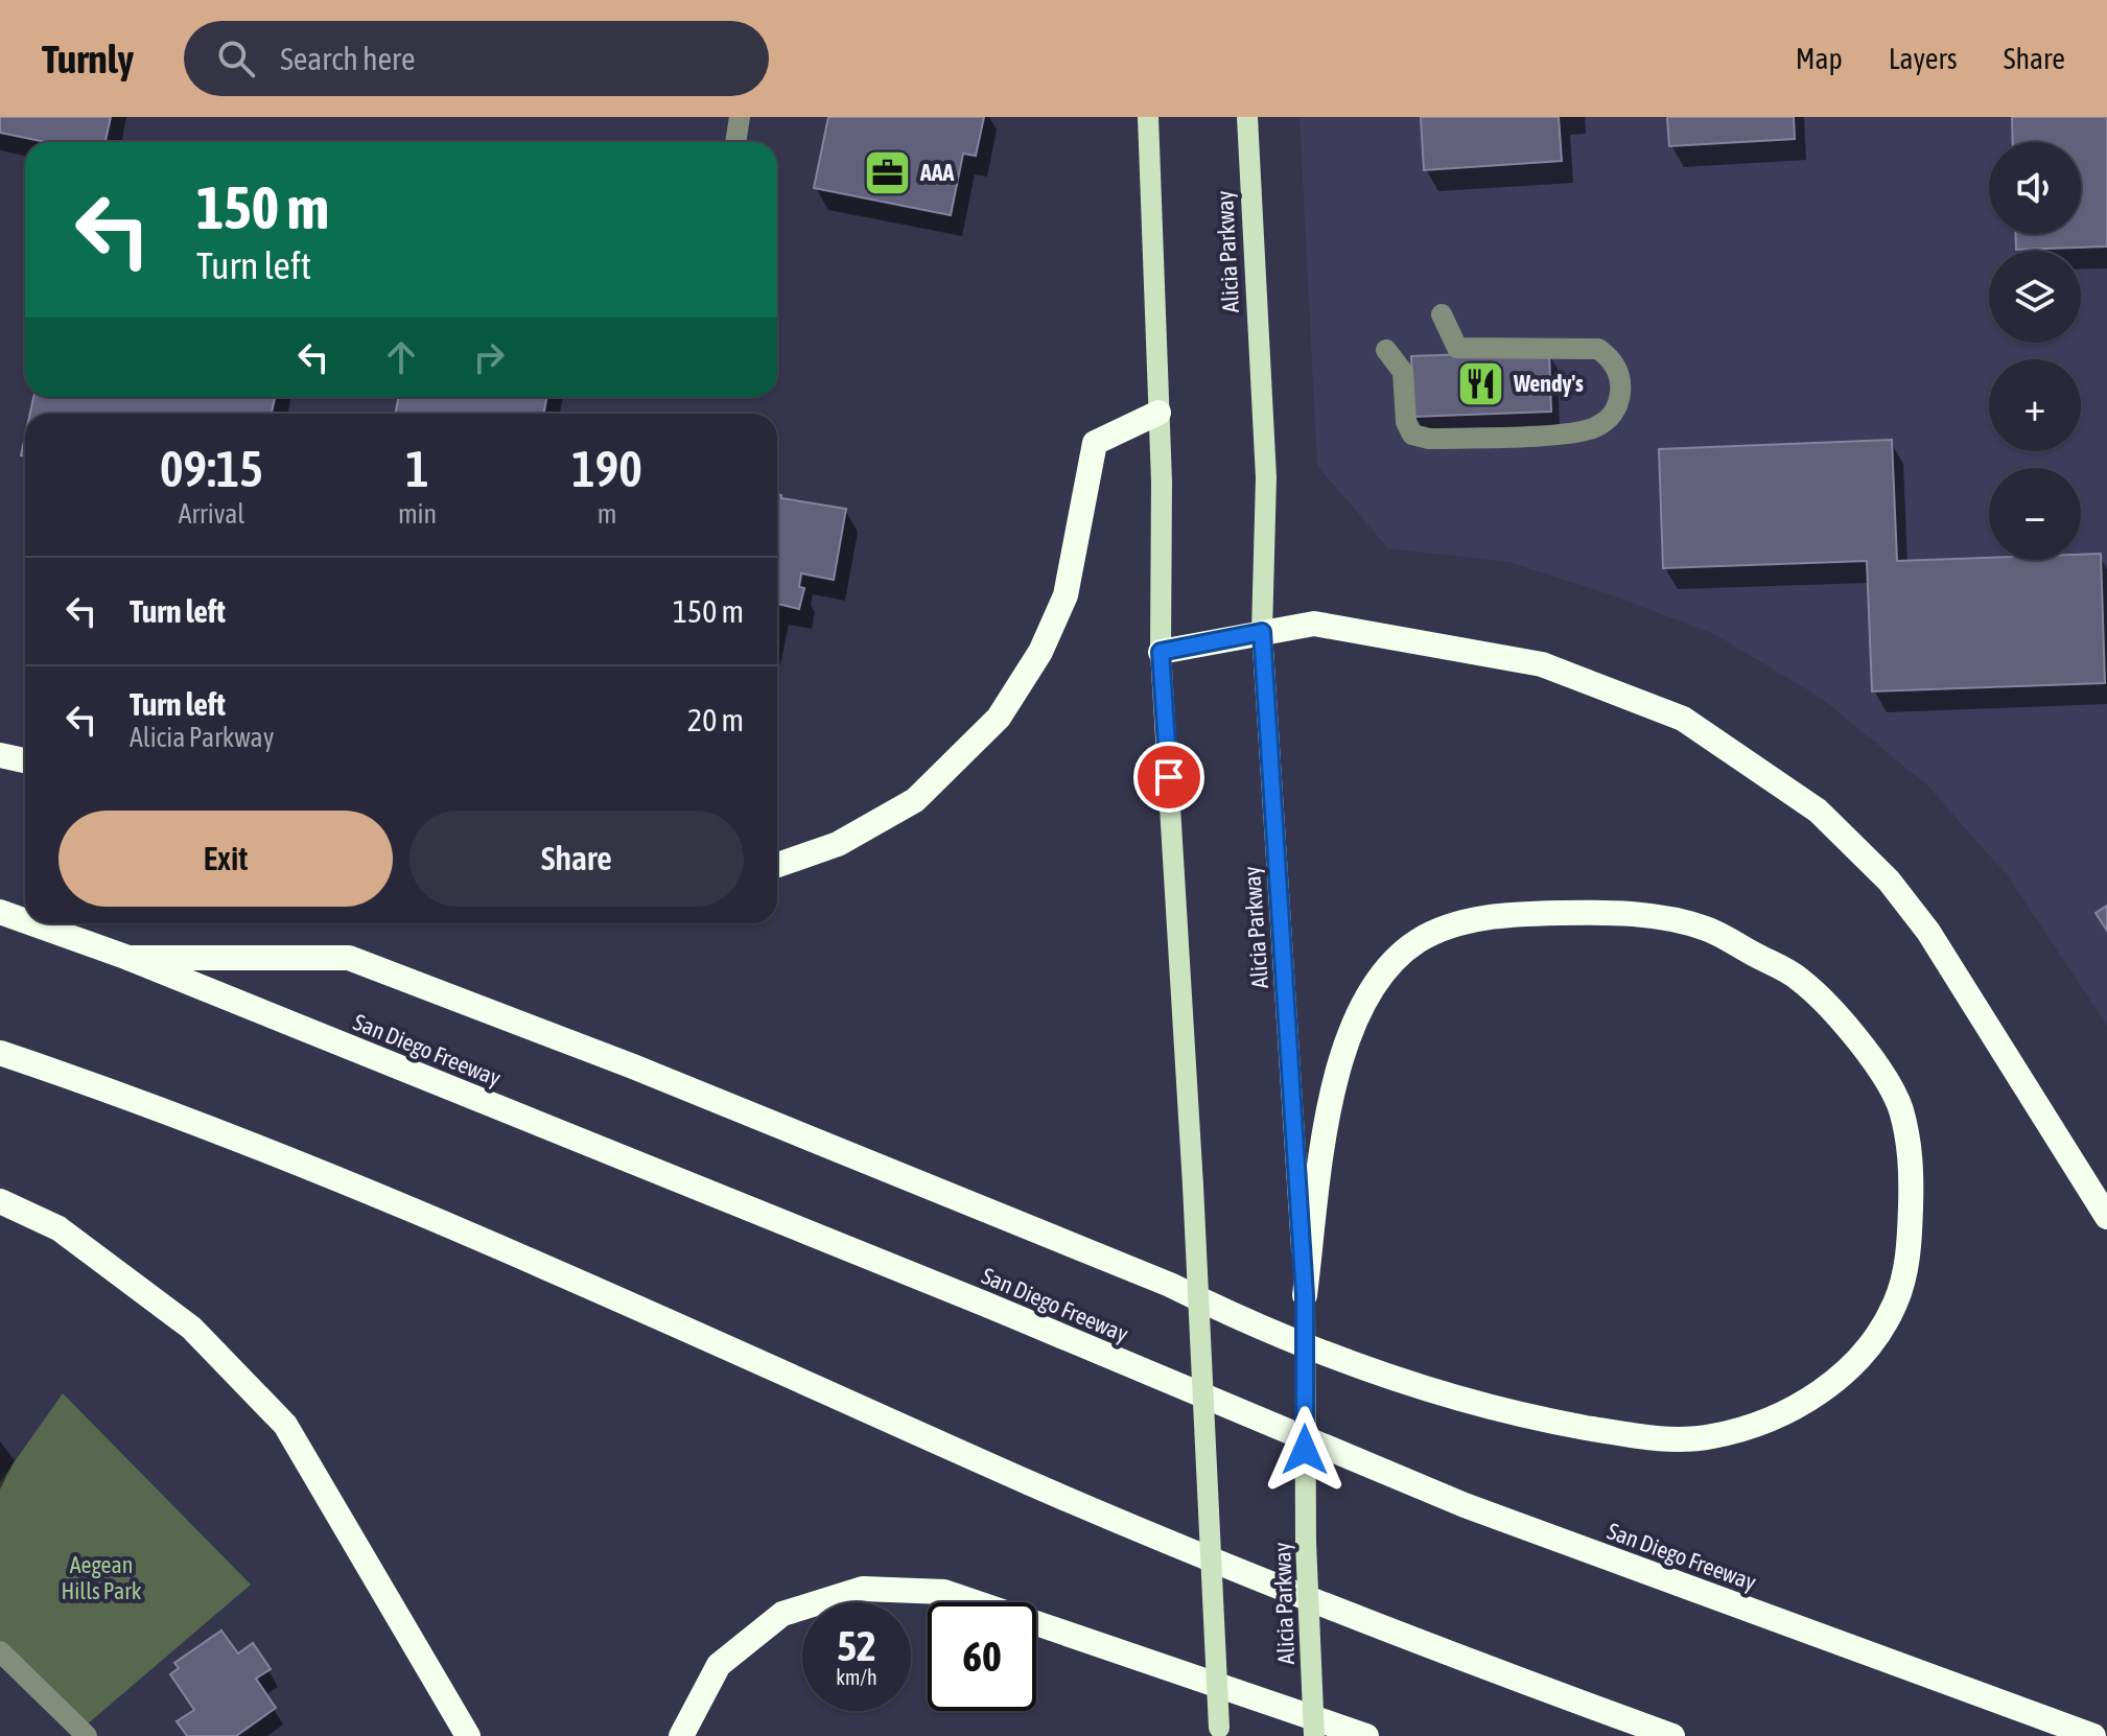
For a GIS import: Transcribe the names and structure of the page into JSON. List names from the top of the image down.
{
  "streets": {
    "highway": ["San Diego Freeway"],
    "main road": ["Alicia Parkway"]
  },
  "parks": ["Aegean Hills Park"],
  "places": {
    "office": ["AAA"],
    "restaurant": ["Wendy's"]
  },
  "page": {
    "header": "Turnly",
    "search": "Search here",
    "nav": ["Map", "Layers", "Share"],
    "map_buttons": ["+", "−"],
    "turn": ["150 m", "Turn left"],
    "eta": [
      "09:15",
      "Arrival",
      "1",
      "min",
      "190",
      "m"
    ],
    "list": [
      {
        "name": "Turn left",
        "value": "150 m"
      },
      {
        "name": "Turn left",
        "note": "Alicia Parkway",
        "value": "20 m"
      }
    ],
    "buttons": ["Exit", "Share"],
    "speed": "52 km/h",
    "limit": "60"
  }
}
